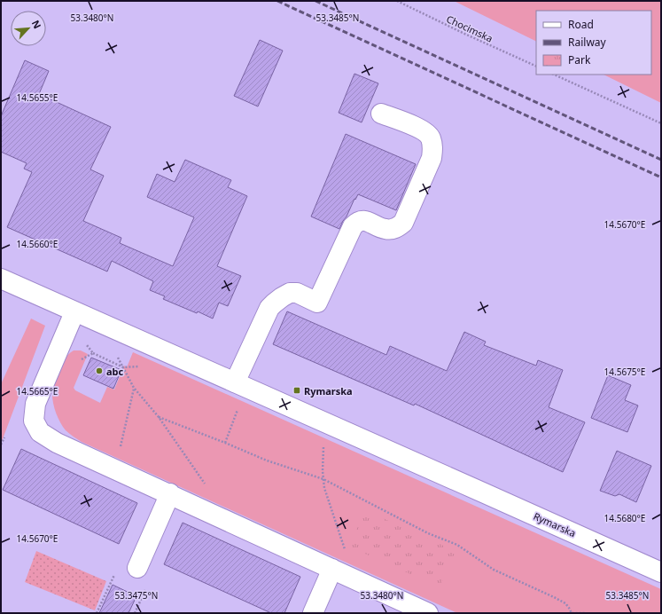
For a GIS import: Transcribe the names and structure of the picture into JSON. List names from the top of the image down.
{
  "streets": {
    "main road": ["Rymarska"],
    "path": ["Chocimska"]
  },
  "places": {
    "other": ["abc"],
    "transit": ["Rymarska"]
  },
  "legend": ["Road", "Railway", "Park"],
  "north": "top right",
  "coordinates": [
    "53.3480°N",
    "53.3485°N",
    "14.5655°E",
    "14.5670°E",
    "14.5660°E",
    "14.5675°E",
    "14.5665°E",
    "14.5680°E",
    "53.3475°N"
  ]
}
